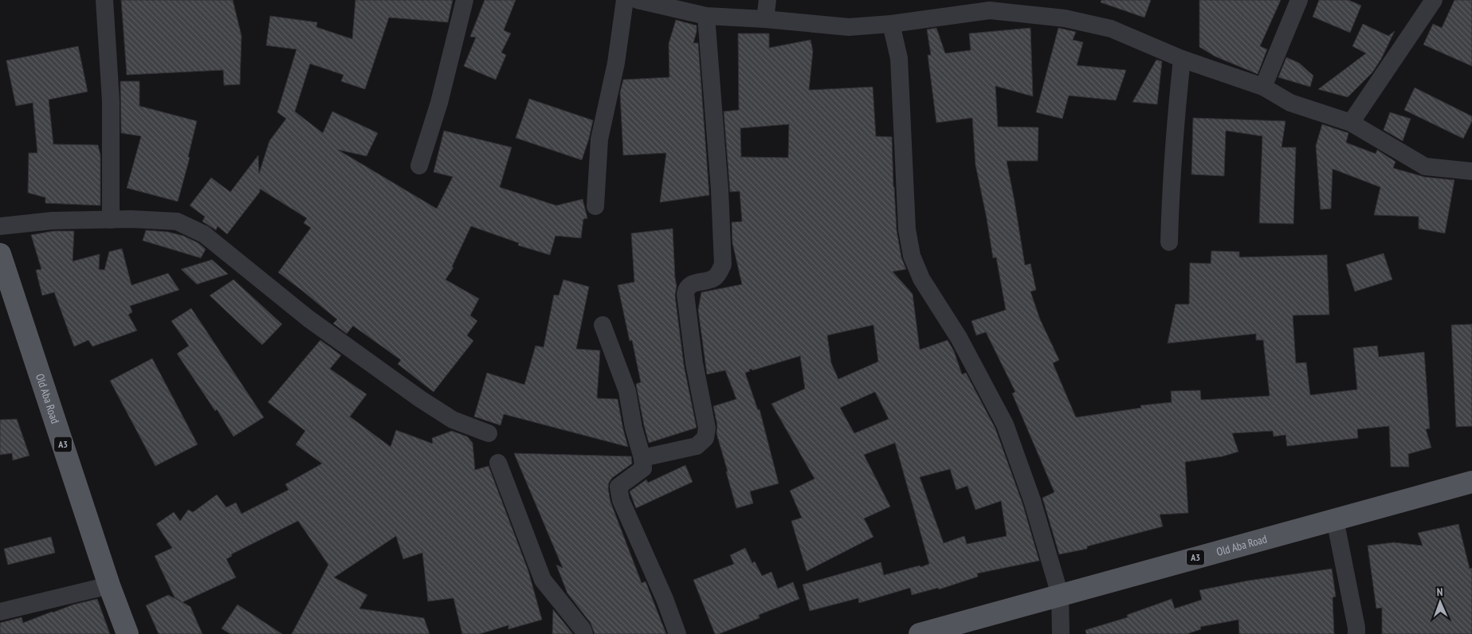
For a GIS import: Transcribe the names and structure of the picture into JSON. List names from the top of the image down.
{
  "streets": {
    "main road": ["Old Aba Road", "A3"]
  },
  "north": "top"
}
